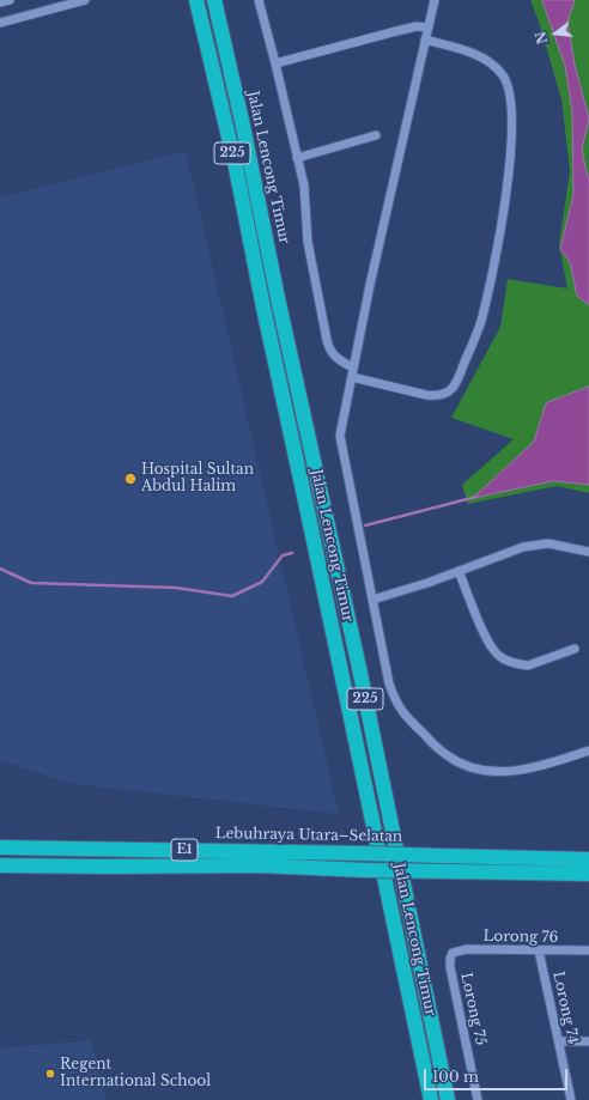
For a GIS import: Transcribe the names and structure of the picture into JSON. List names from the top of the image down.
{
  "streets": {
    "highway": [
      "225",
      "Jalan Lencong Timur",
      "Lebuhraya Utara–Selatan",
      "E1"
    ],
    "street": ["Lorong 76", "Lorong 74", "Lorong 75"]
  },
  "crossings": [
    ["Lorong 76", "Lorong 74"],
    ["Lorong 76", "Lorong 75"]
  ],
  "places": ["Hospital Sultan Abdul Halim", "Regent International School"],
  "scale_bar": "100 m",
  "north": "left"
}
